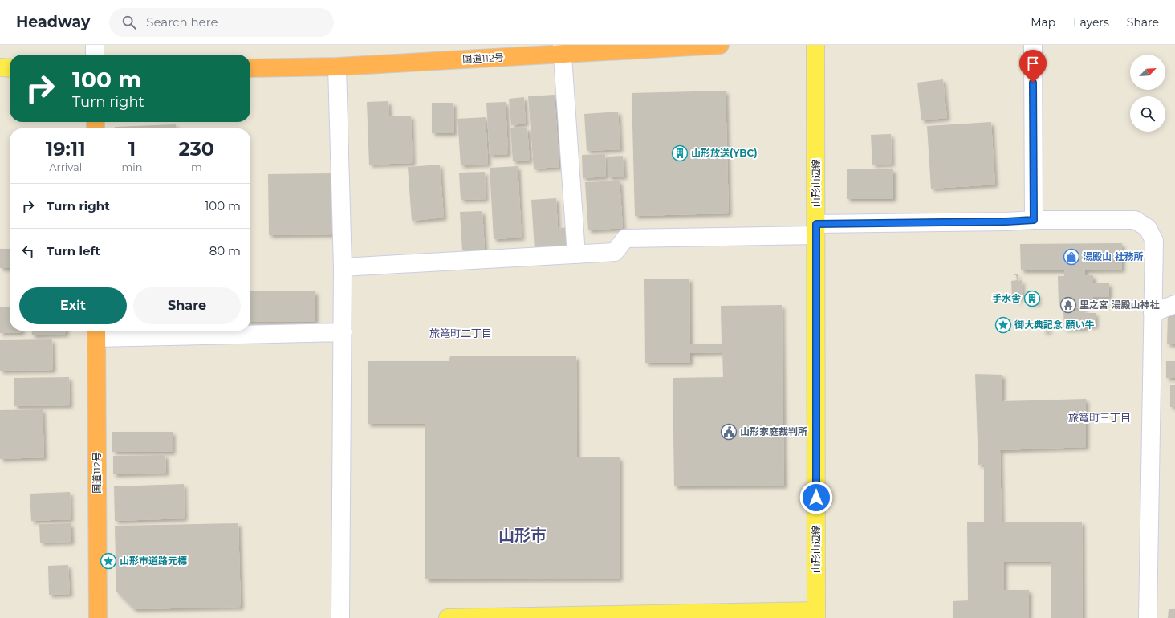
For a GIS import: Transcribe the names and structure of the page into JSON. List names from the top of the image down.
{
  "streets": {
    "highway": ["国道112号"],
    "main road": ["山形山辺線"]
  },
  "districts": ["旅篭町二丁目", "旅篭町三丁目", "山形市"],
  "places": {
    "building": ["山形放送(YBC)", "手水舎"],
    "shop": ["湯殿山 社務所"],
    "temple": ["里之宮 湯殿山神社"],
    "place": ["御大典記念 願い牛", "山形市道路元標"],
    "public building": ["山形家庭裁判所"]
  },
  "north": "top right",
  "page": {
    "header": "Headway",
    "search": "Search here",
    "nav": ["Map", "Layers", "Share"],
    "turn": ["100 m", "Turn right"],
    "eta": [
      "19:11",
      "Arrival",
      "1",
      "min",
      "230",
      "m"
    ],
    "list": [
      {
        "name": "Turn right",
        "value": "100 m"
      },
      {
        "name": "Turn left",
        "value": "80 m"
      }
    ],
    "buttons": ["Exit", "Share"]
  }
}
